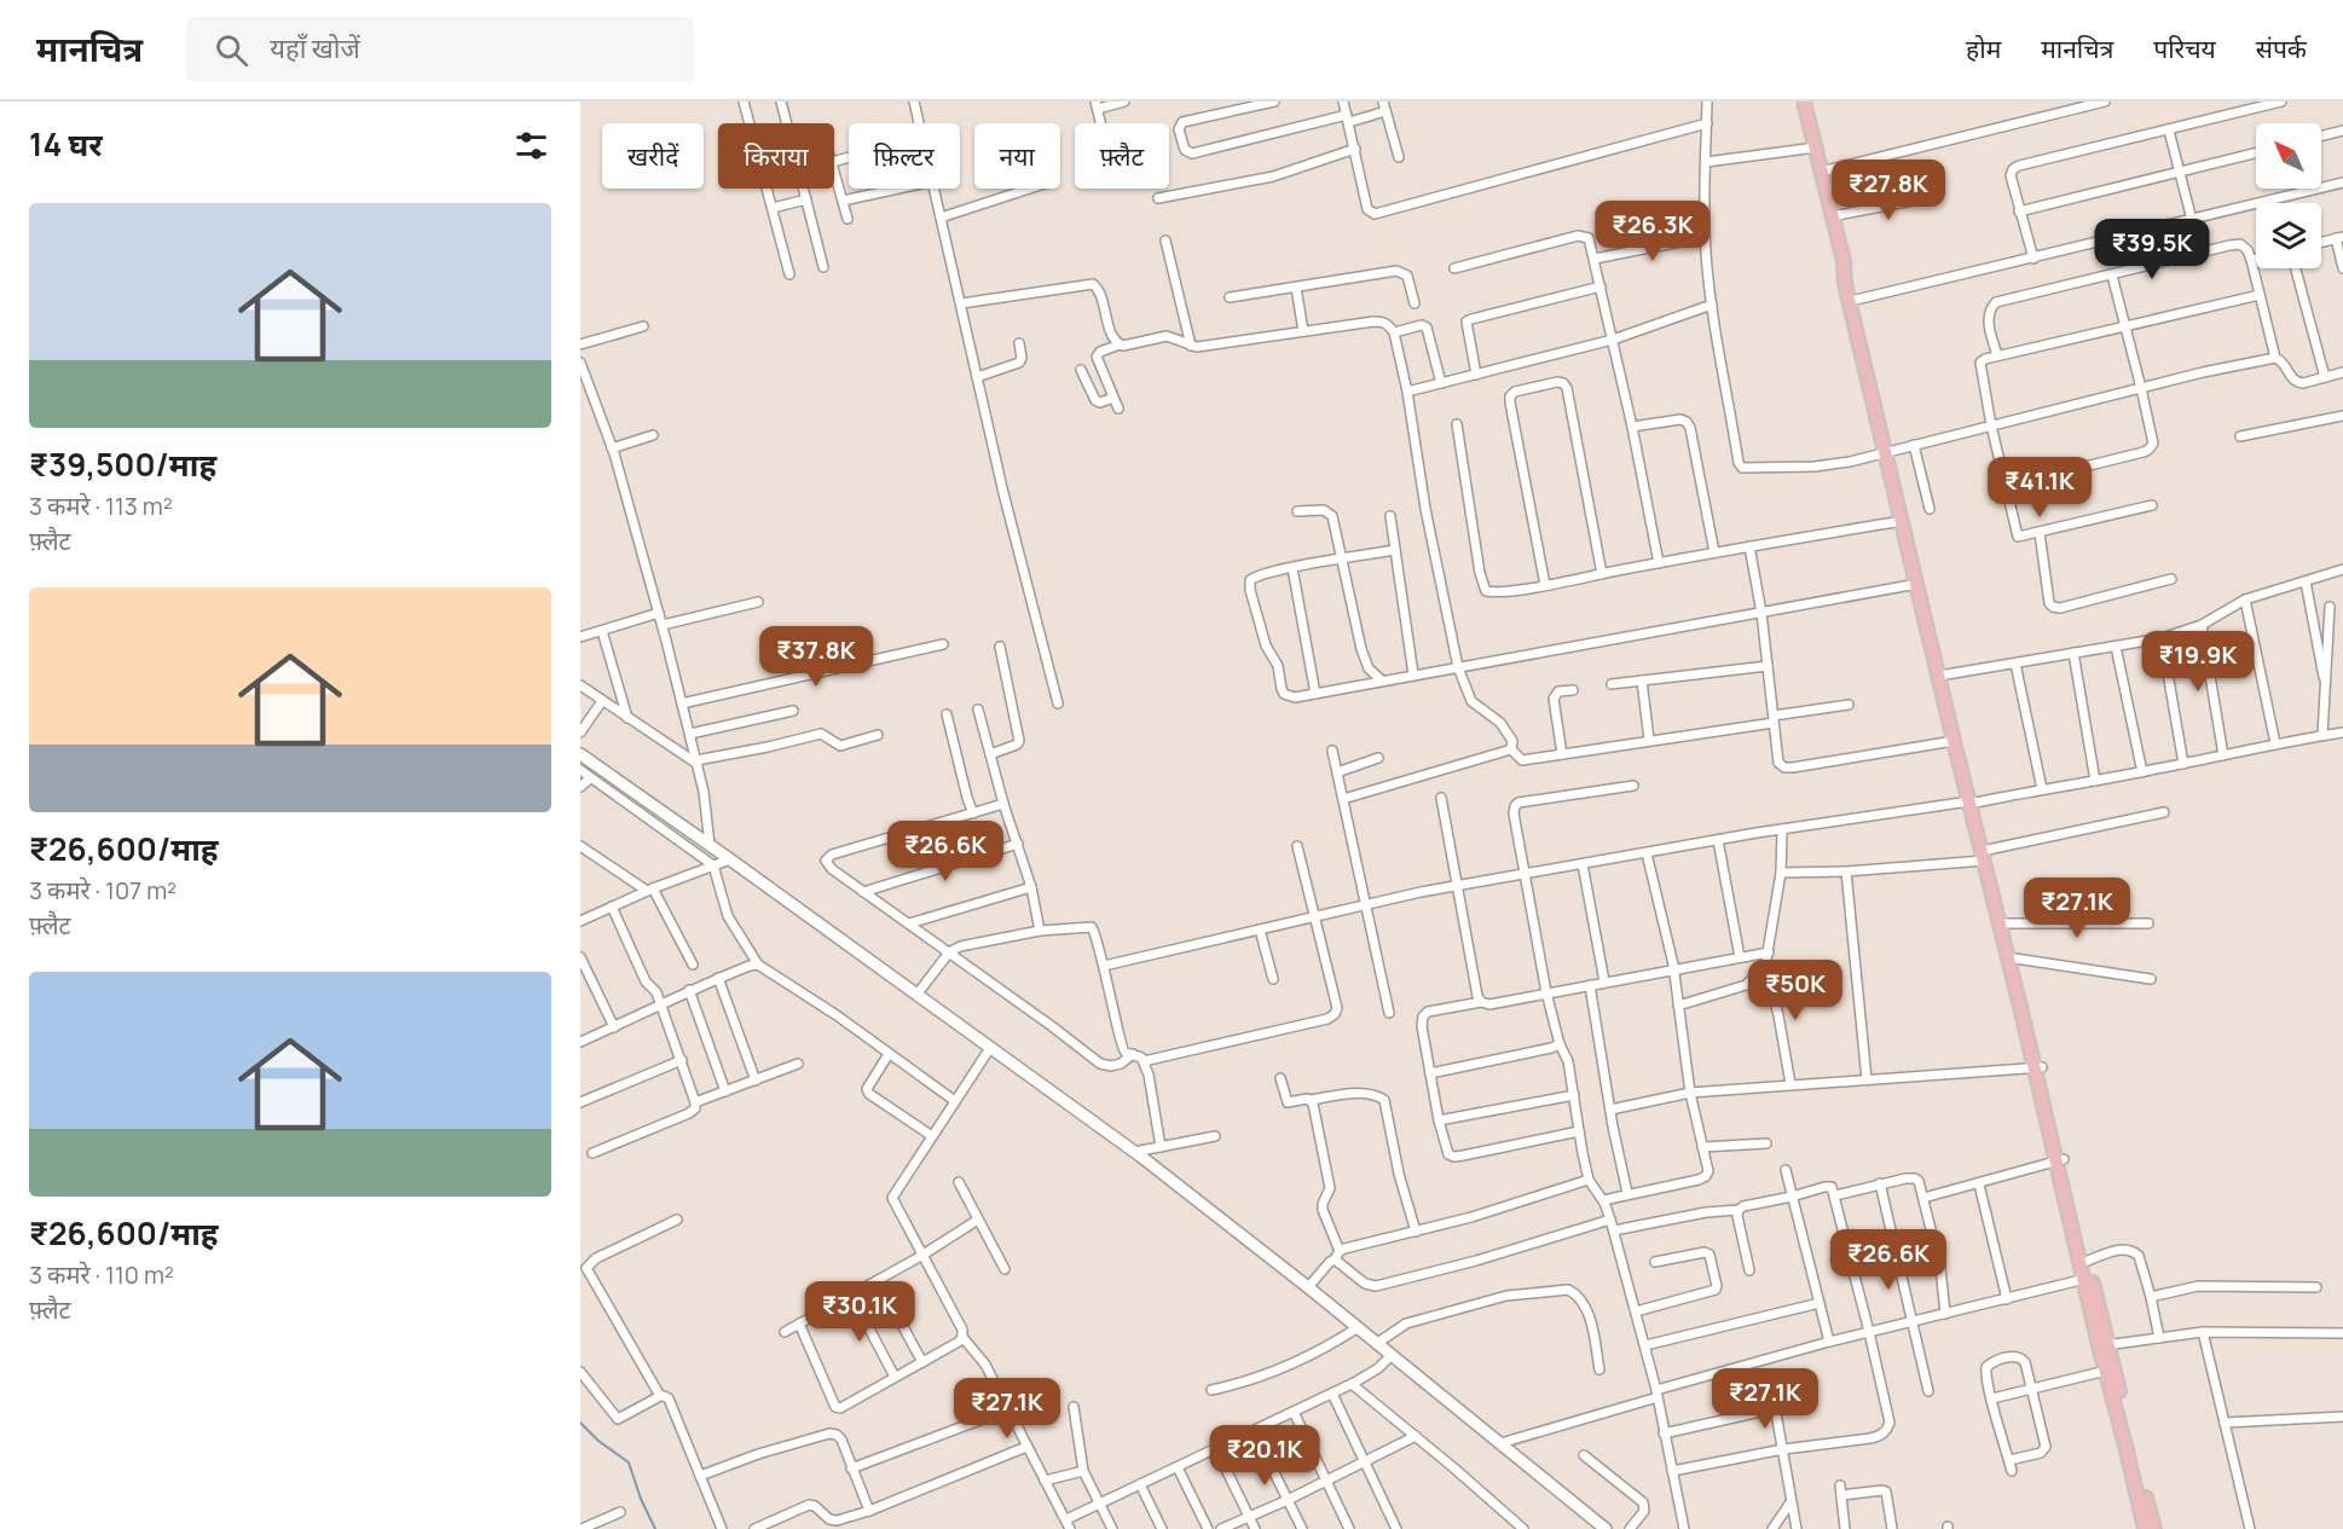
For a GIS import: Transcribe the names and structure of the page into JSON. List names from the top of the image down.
{
  "north": "top left",
  "page": {
    "header": "मानचित्र",
    "search": "यहाँ खोजें",
    "nav": [
      "होम",
      "मानचित्र",
      "परिचय",
      "संपर्क"
    ],
    "heading": "14 घर",
    "chip": [
      "खरीदें",
      "किराया",
      "फ़िल्टर",
      "नया",
      "फ़्लैट"
    ],
    "price": [
      "₹27.8K",
      "₹26.3K",
      "₹39.5K",
      "₹41.1K",
      "₹37.8K",
      "₹19.9K",
      "₹26.6K",
      "₹27.1K",
      "₹50K",
      "₹26.6K",
      "₹30.1K",
      "₹27.1K",
      "₹27.1K",
      "₹20.1K"
    ],
    "list": [
      {
        "name": "₹39,500/माह",
        "note": "3 कमरे · 113 m² · फ़्लैट"
      },
      {
        "name": "₹26,600/माह",
        "note": "3 कमरे · 107 m² · फ़्लैट"
      },
      {
        "name": "₹26,600/माह",
        "note": "3 कमरे · 110 m² · फ़्लैट"
      }
    ]
  }
}
